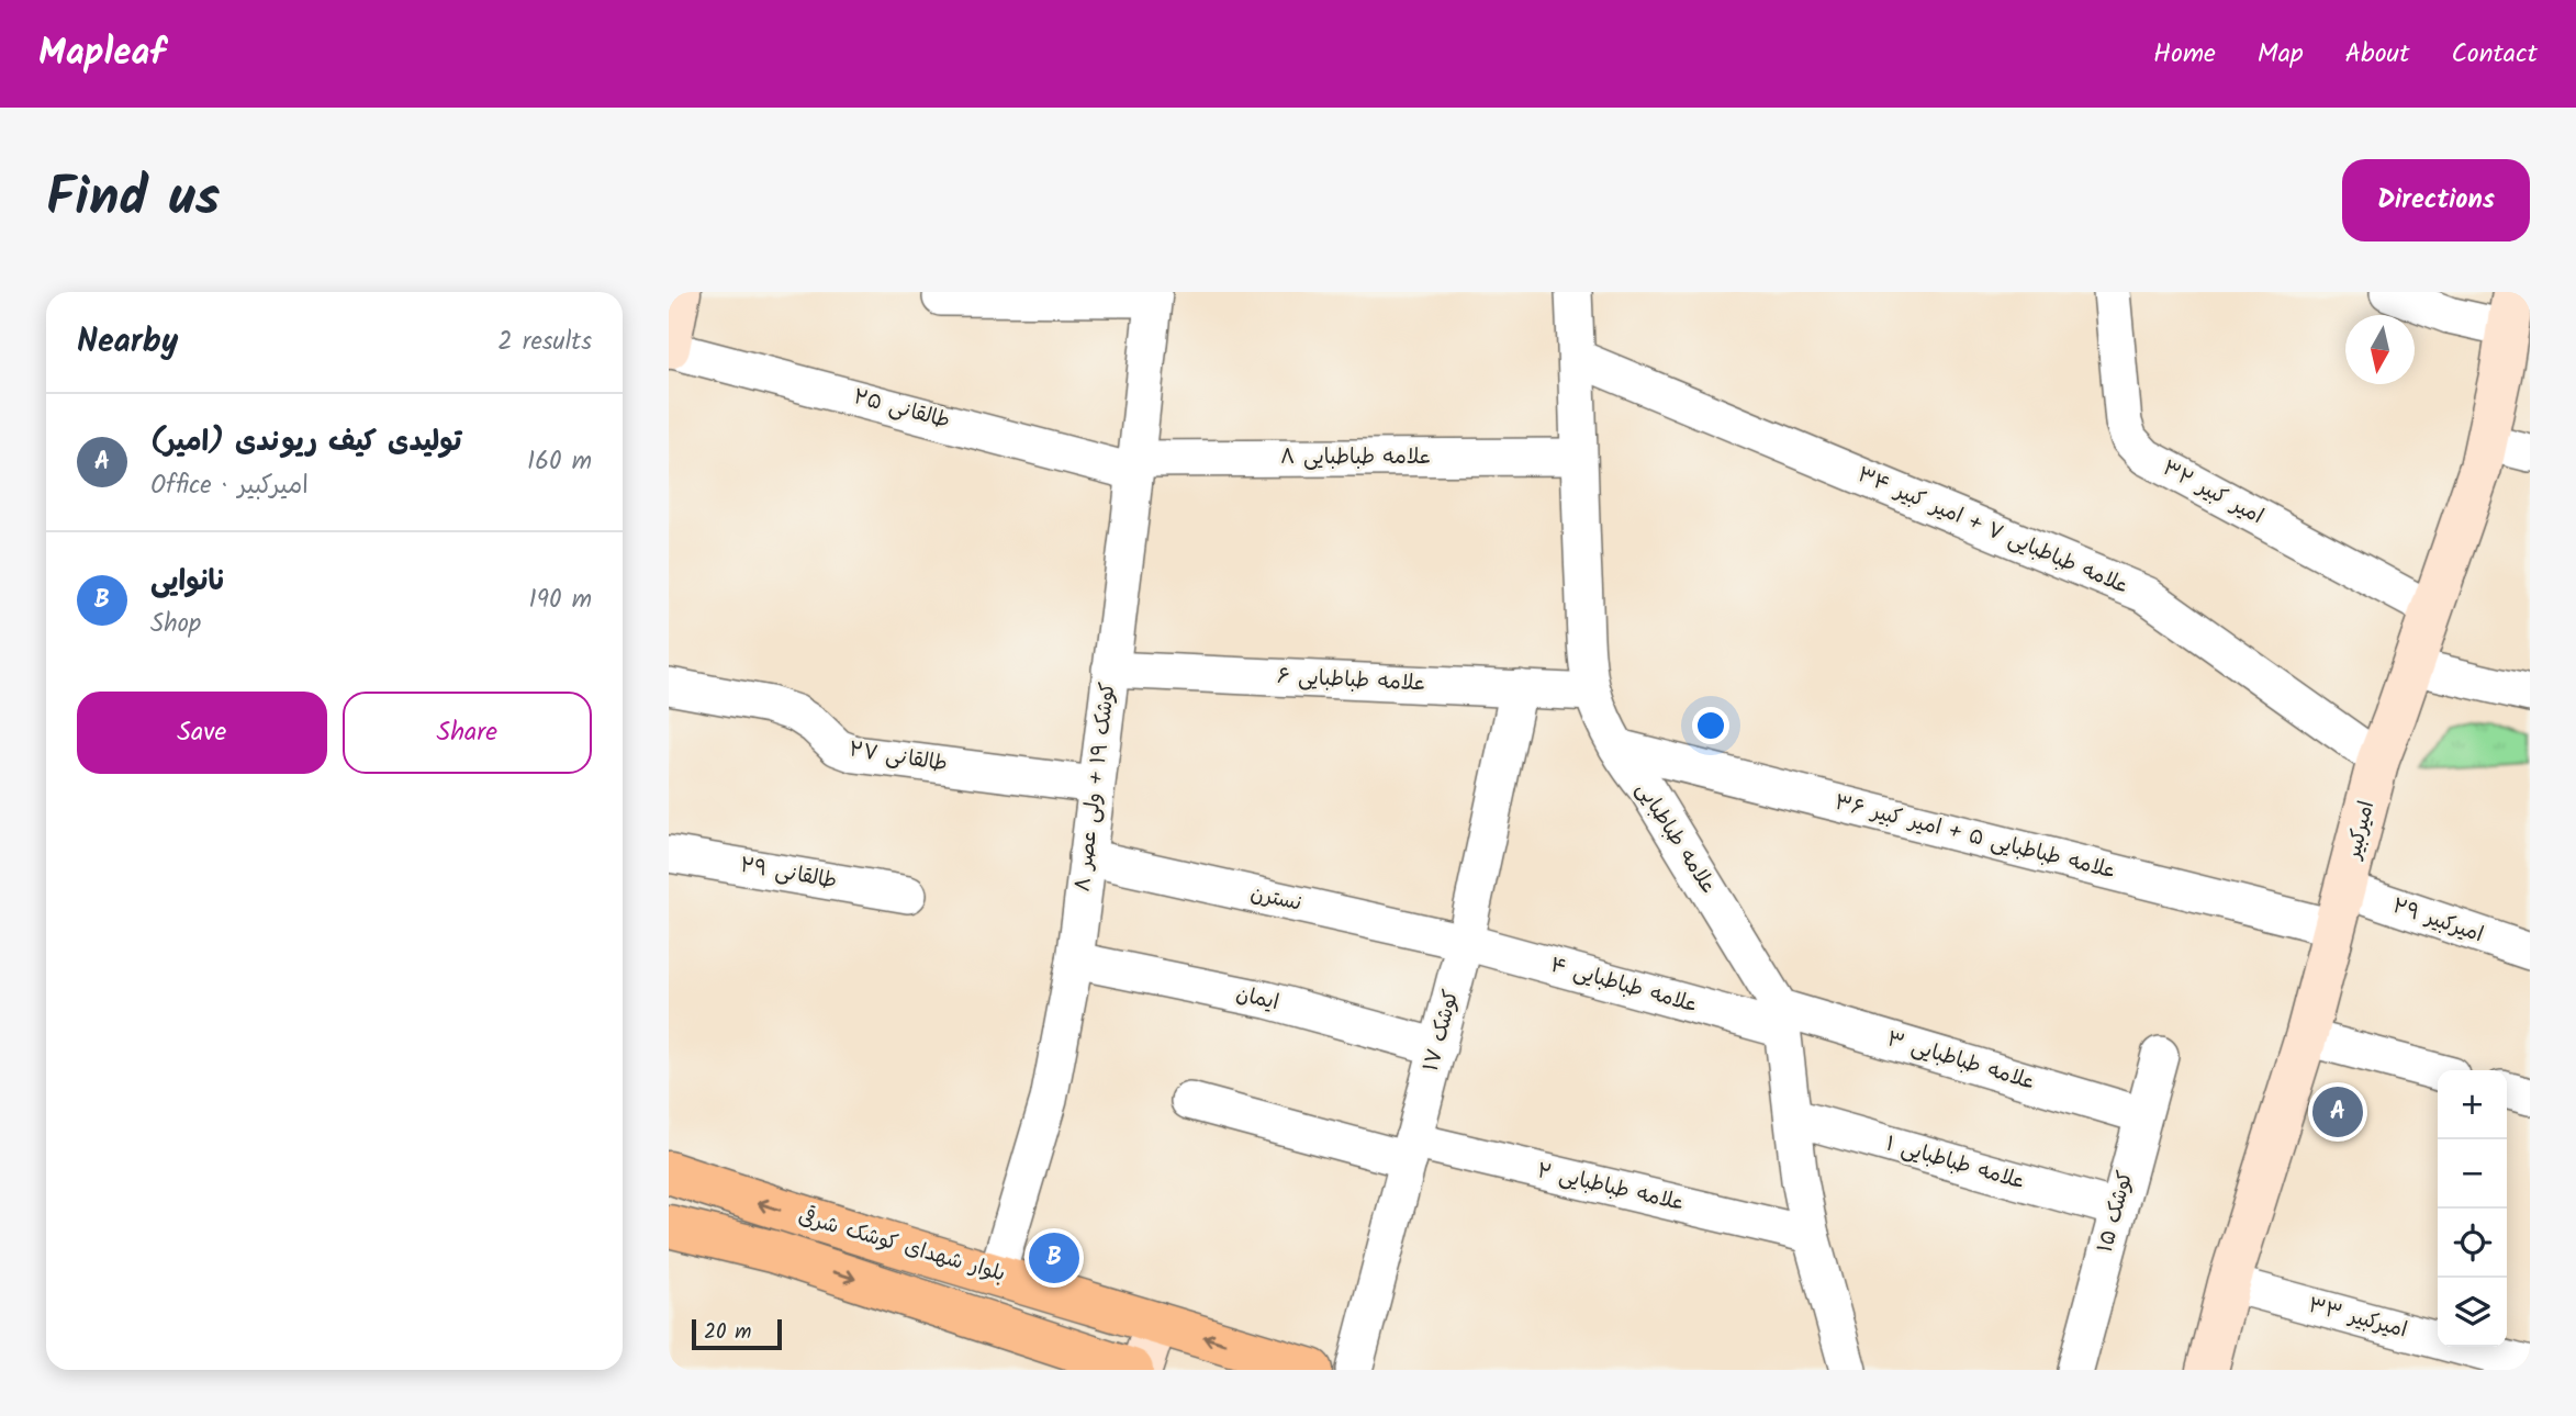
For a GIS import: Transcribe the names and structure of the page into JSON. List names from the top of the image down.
{
  "streets": {
    "main road": ["امیرکبیر", "بلوار شهدای کوشک شرقی"],
    "street": [
      "طالقانی ۲۵",
      "علامه طباطبایی ۸",
      "امیر کبیر ۳۲",
      "علامه طباطبایی ۷ + امیر کبیر ۳۴",
      "علامه طباطبایی ۶",
      "طالقانی ۲۷",
      "کوشک ۱۹ + ولی عصر ۸",
      "علامه طباطبایی ۵ + امیر کبیر ۳۶",
      "علامه طباطبایی",
      "طالقانی ۲۹",
      "نسترن",
      "امیرکبیر ۲۹",
      "علامه طباطبایی ۴",
      "ایمان",
      "کوشک ۱۷",
      "علامه طباطبایی ۳",
      "علامه طباطبایی ۱",
      "علامه طباطبایی ۲",
      "کوشک ۱۵",
      "امیرکبیر ۳۳"
    ]
  },
  "crossings": [
    ["طالقانی ۲۵", "علامه طباطبایی ۸"],
    ["طالقانی ۲۵", "کوشک ۱۹ + ولی عصر ۸"],
    ["علامه طباطبایی ۸", "کوشک ۱۹ + ولی عصر ۸"],
    ["علامه طباطبایی ۸", "علامه طباطبایی"],
    ["امیر کبیر ۳۲", "امیرکبیر"],
    ["علامه طباطبایی ۷ + امیر کبیر ۳۴", "امیرکبیر"],
    ["علامه طباطبایی ۷ + امیر کبیر ۳۴", "علامه طباطبایی"],
    ["علامه طباطبایی ۶", "کوشک ۱۹ + ولی عصر ۸"],
    ["علامه طباطبایی ۶", "علامه طباطبایی"],
    ["علامه طباطبایی ۶", "کوشک ۱۷"],
    ["طالقانی ۲۷", "کوشک ۱۹ + ولی عصر ۸"],
    ["کوشک ۱۹ + ولی عصر ۸", "نسترن"],
    ["کوشک ۱۹ + ولی عصر ۸", "ایمان"],
    ["کوشک ۱۹ + ولی عصر ۸", "بلوار شهدای کوشک شرقی"],
    ["امیرکبیر", "علامه طباطبایی ۵ + امیر کبیر ۳۶"],
    ["امیرکبیر", "امیرکبیر ۲۹"],
    ["امیرکبیر", "امیرکبیر ۳۳"],
    ["علامه طباطبایی ۵ + امیر کبیر ۳۶", "علامه طباطبایی"],
    ["علامه طباطبایی", "علامه طباطبایی ۴"],
    ["علامه طباطبایی", "علامه طباطبایی ۳"],
    ["علامه طباطبایی", "علامه طباطبایی ۱"],
    ["علامه طباطبایی", "علامه طباطبایی ۲"],
    ["نسترن", "علامه طباطبایی ۴"],
    ["نسترن", "کوشک ۱۷"],
    ["علامه طباطبایی ۴", "کوشک ۱۷"],
    ["علامه طباطبایی ۴", "علامه طباطبایی ۳"],
    ["ایمان", "کوشک ۱۷"],
    ["کوشک ۱۷", "علامه طباطبایی ۲"],
    ["علامه طباطبایی ۳", "کوشک ۱۵"],
    ["علامه طباطبایی ۱", "کوشک ۱۵"]
  ],
  "scale_bar": "20 m",
  "north": "bottom",
  "page": {
    "header": "Mapleaf",
    "nav": [
      "Home",
      "Map",
      "About",
      "Contact"
    ],
    "title": "Find us",
    "buttons": [
      "Directions",
      ["Save", "Share"]
    ],
    "heading": ["Nearby", "2 results"],
    "list": [
      {
        "mark": "A",
        "name": "تولیدی کیف ریوندی (امیر)",
        "note": "Office · امیرکبیر",
        "value": "160 m"
      },
      {
        "mark": "B",
        "name": "نانوایی",
        "note": "Shop",
        "value": "190 m"
      }
    ],
    "map_buttons": ["+", "−"],
    "pins": ["A", "B"],
    "scale": "20 m"
  }
}
